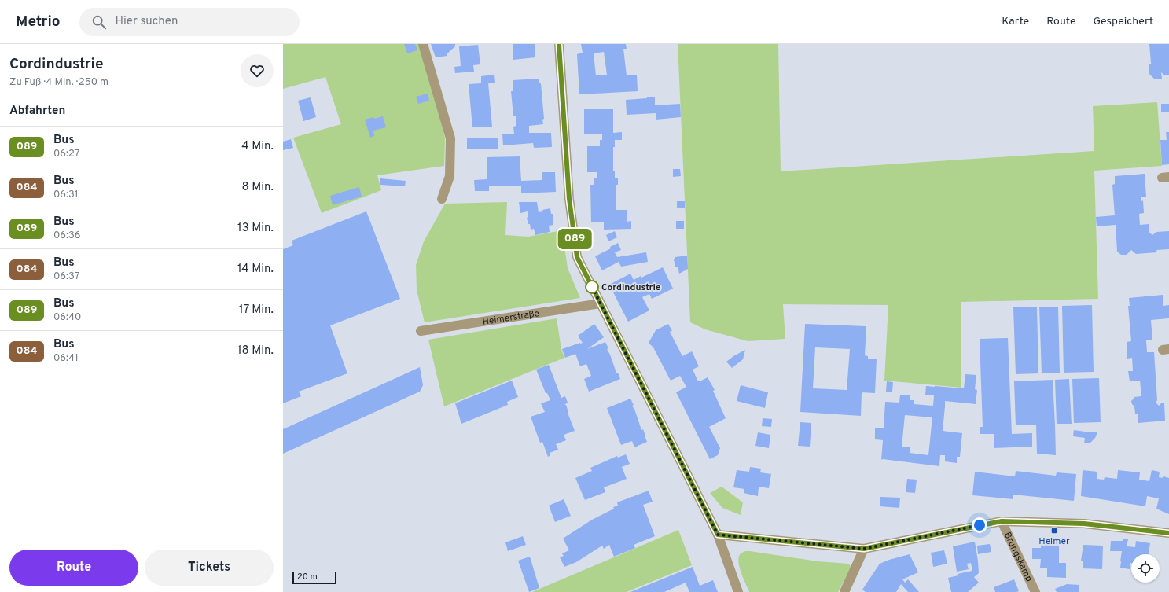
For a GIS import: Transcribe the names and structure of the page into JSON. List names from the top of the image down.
{
  "streets": {
    "street": ["Heimerstraße", "Brungskamp"]
  },
  "places": {
    "other": ["Cordindustrie"],
    "transit": ["Heimer"]
  },
  "lines": ["bus line 089"],
  "scale_bar": "20 m",
  "page": {
    "header": "Metrio",
    "search": "Hier suchen",
    "nav": ["Karte", "Route", "Gespeichert"],
    "heading": [
      ["Cordindustrie", "Zu Fuß · 4 Min. · 250 m"],
      "Abfahrten"
    ],
    "on_map": "089",
    "list": [
      {
        "mark": "089",
        "name": "Bus",
        "note": "06:27",
        "value": "4 Min."
      },
      {
        "mark": "084",
        "name": "Bus",
        "note": "06:31",
        "value": "8 Min."
      },
      {
        "mark": "089",
        "name": "Bus",
        "note": "06:36",
        "value": "13 Min."
      },
      {
        "mark": "084",
        "name": "Bus",
        "note": "06:37",
        "value": "14 Min."
      },
      {
        "mark": "089",
        "name": "Bus",
        "note": "06:40",
        "value": "17 Min."
      },
      {
        "mark": "084",
        "name": "Bus",
        "note": "06:41",
        "value": "18 Min."
      }
    ],
    "buttons": ["Route", "Tickets"],
    "scale": "20 m"
  }
}
